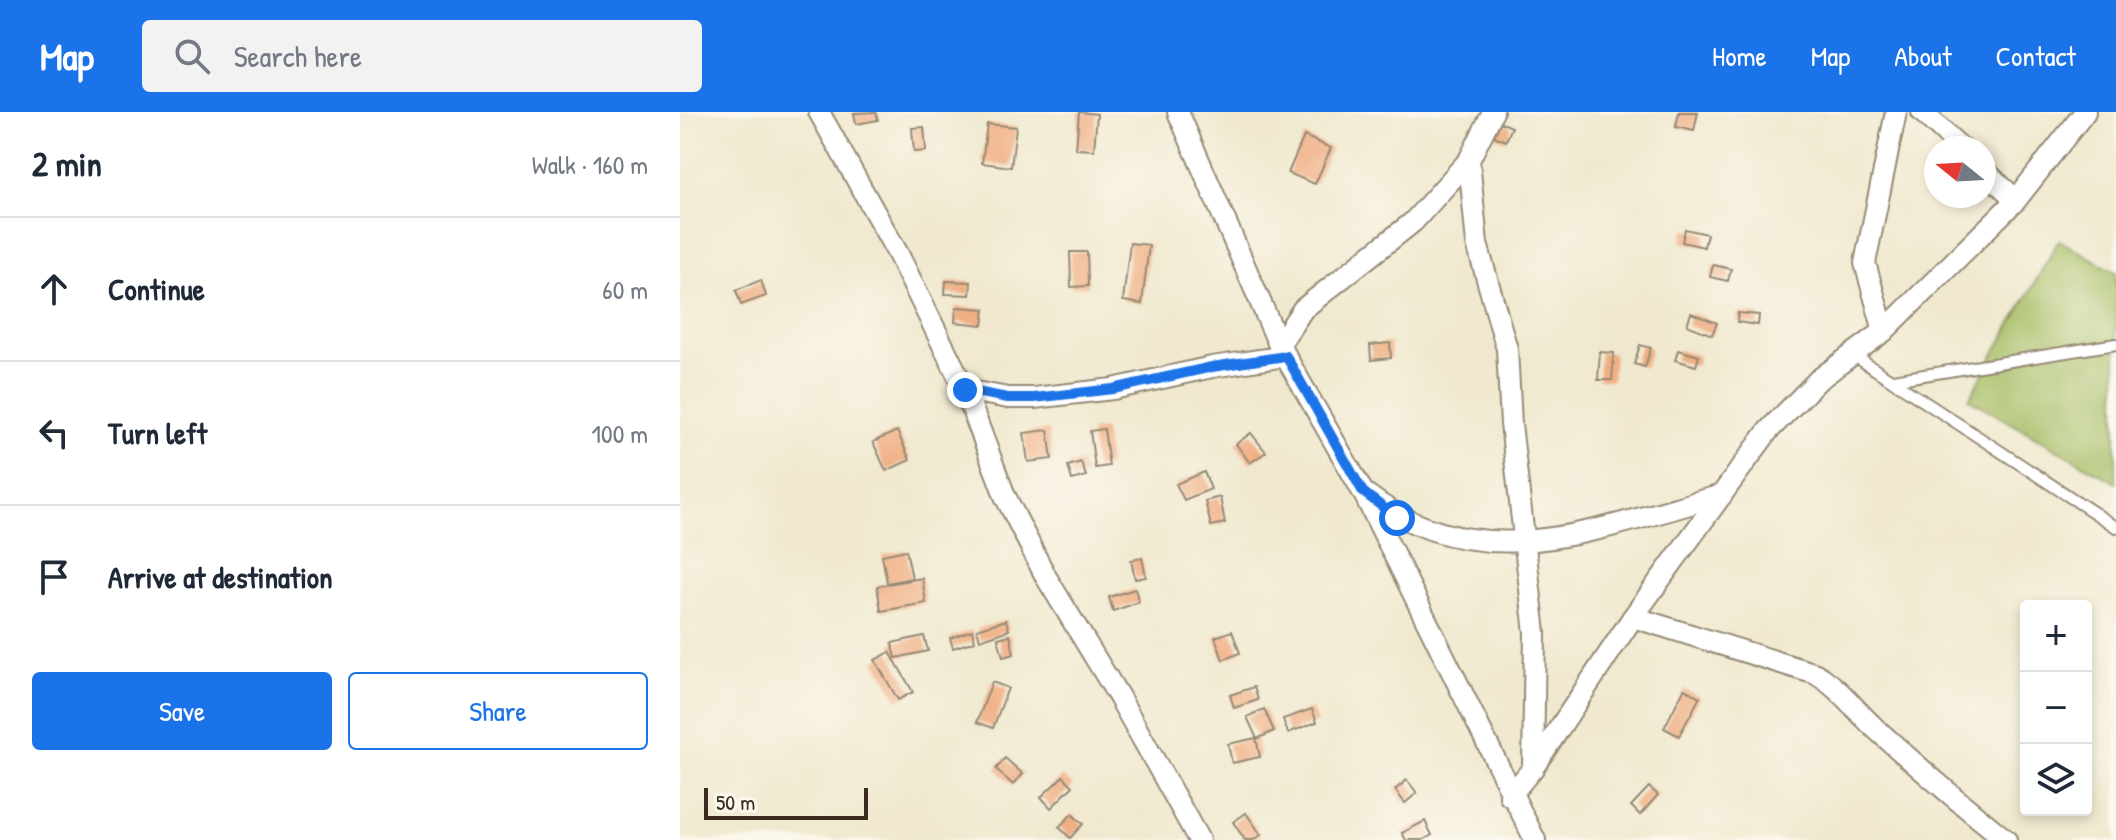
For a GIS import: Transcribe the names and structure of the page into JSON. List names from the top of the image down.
{
  "scale_bar": "50 m",
  "north": "left",
  "page": {
    "header": "Map",
    "search": "Search here",
    "nav": [
      "Home",
      "Map",
      "About",
      "Contact"
    ],
    "heading": ["2 min", "Walk · 160 m"],
    "list": [
      ["Continue", "60 m"],
      ["Turn left", "100 m"],
      "Arrive at destination"
    ],
    "map_buttons": ["+", "−"],
    "buttons": ["Save", "Share"],
    "scale": "50 m"
  }
}
